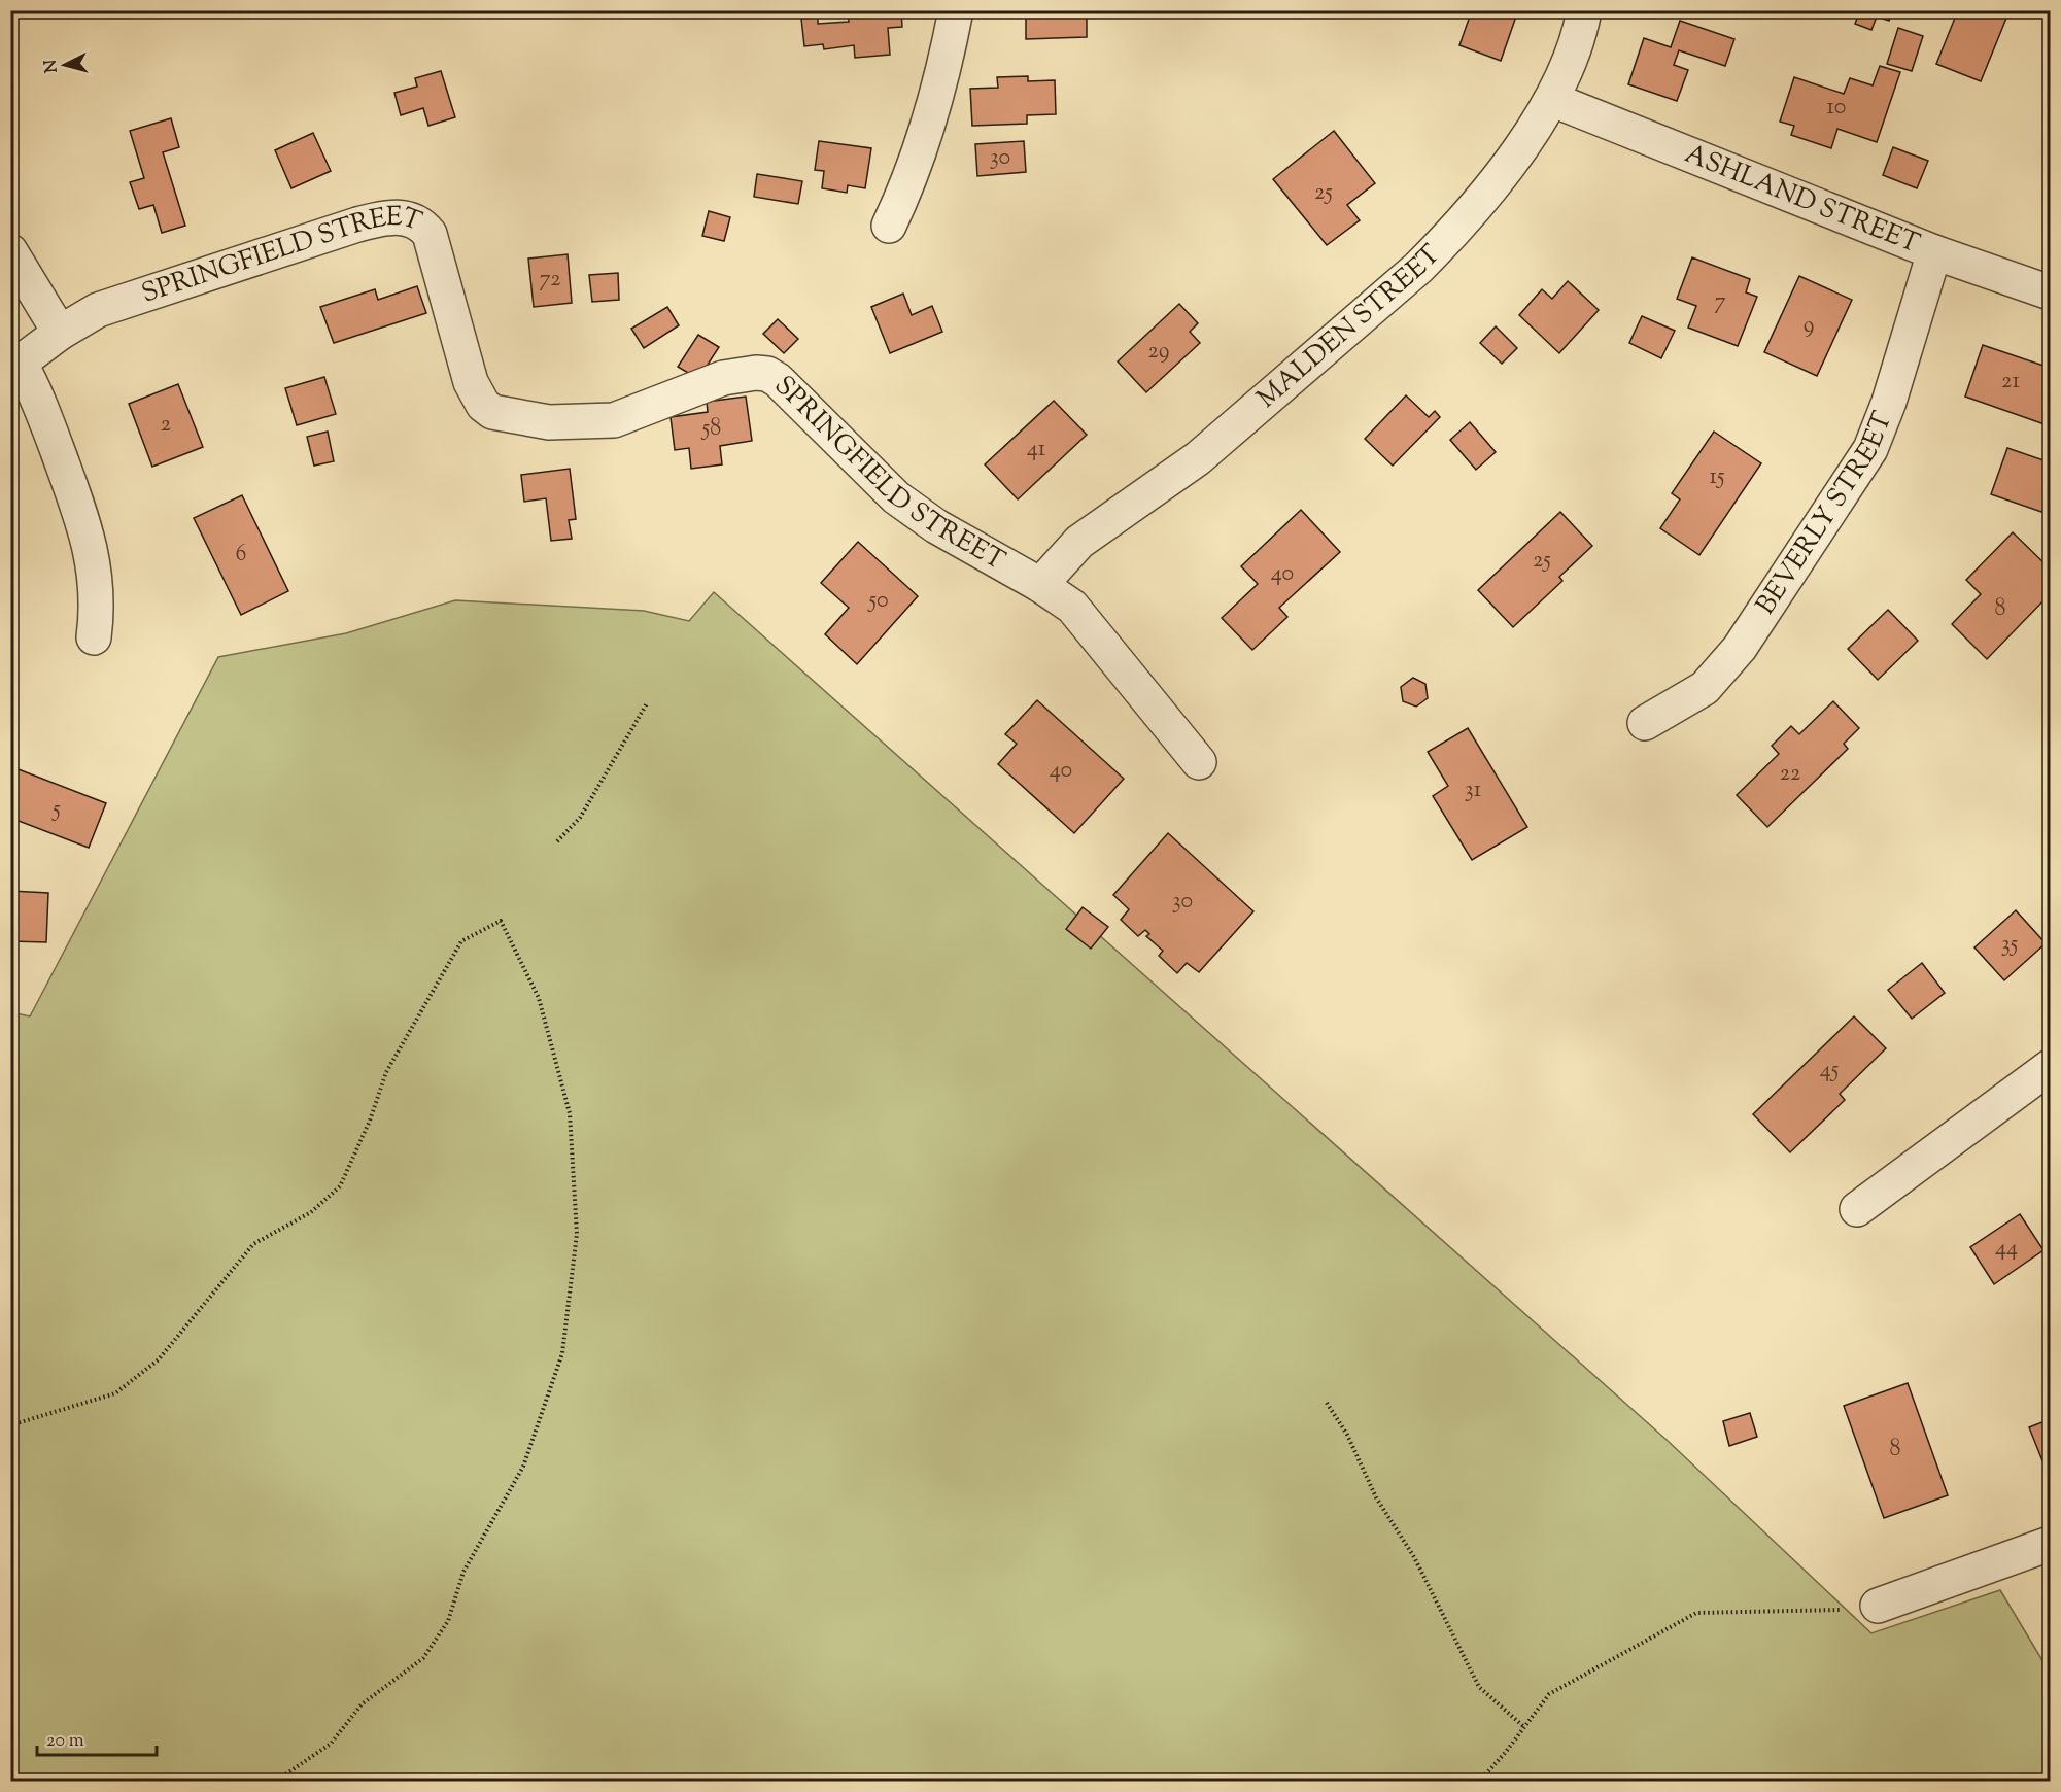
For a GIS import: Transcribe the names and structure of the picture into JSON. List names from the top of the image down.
{
  "streets": {
    "street": [
      "ASHLAND STREET",
      "SPRINGFIELD STREET",
      "MALDEN STREET",
      "BEVERLY STREET"
    ]
  },
  "crossings": [
    ["ASHLAND STREET", "MALDEN STREET"],
    ["ASHLAND STREET", "BEVERLY STREET"],
    ["SPRINGFIELD STREET", "MALDEN STREET"]
  ],
  "house_numbers": [
    "10",
    "30",
    "25",
    "72",
    "7",
    "9",
    "29",
    "21",
    "2",
    "58",
    "41",
    "15",
    "6",
    "25",
    "40",
    "50",
    "8",
    "40",
    "22",
    "31",
    "5",
    "30",
    "35",
    "45",
    "44",
    "8"
  ],
  "scale_bar": "20 m",
  "north": "left"
}
